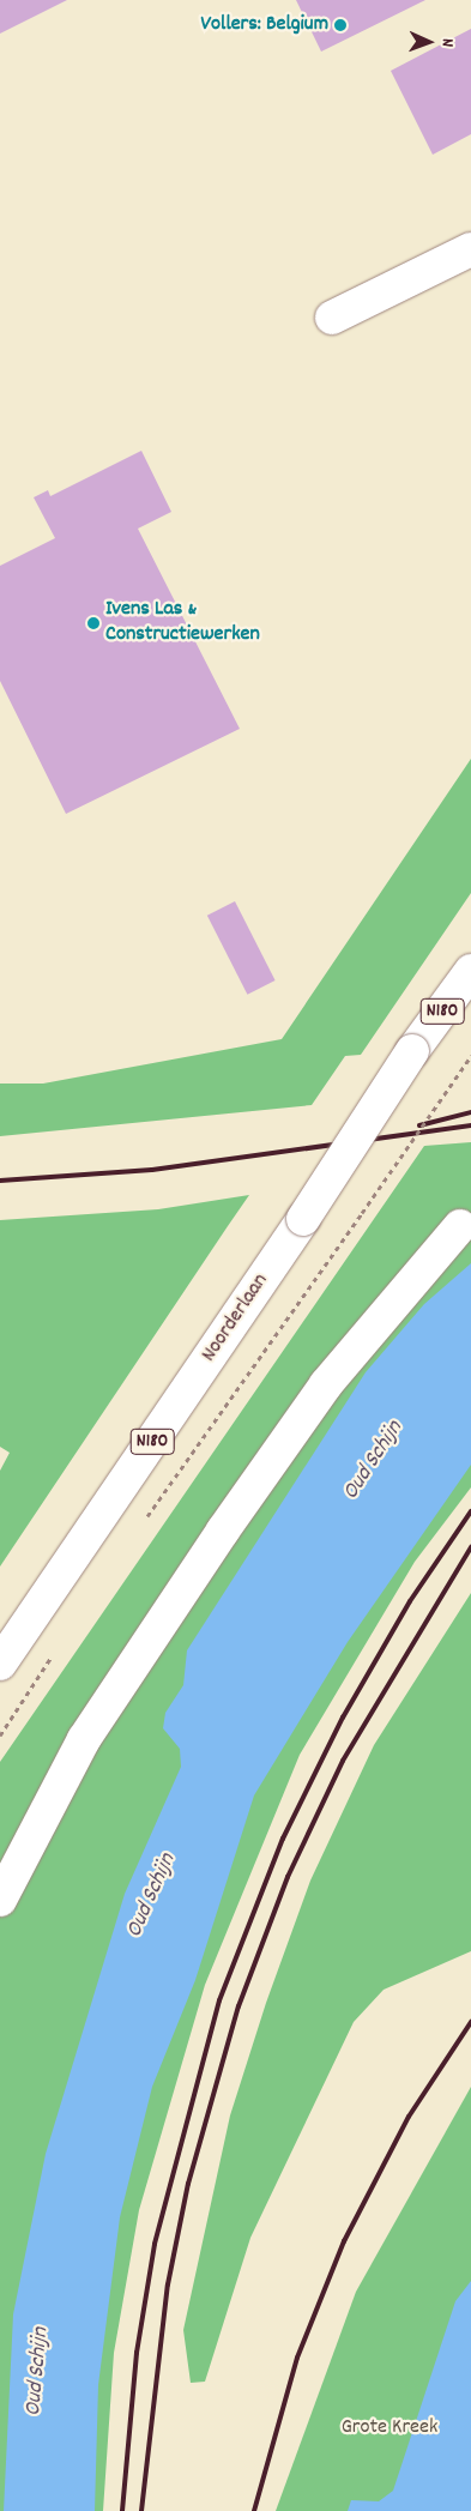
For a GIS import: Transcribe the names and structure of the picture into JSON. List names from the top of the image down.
{
  "streets": {
    "main road": ["N180", "Noorderlaan"]
  },
  "water": ["Oud Schijn"],
  "parks": ["Grote Kreek"],
  "places": ["Vollers: Belgium", "Ivens Las & Constructiewerken"],
  "north": "right"
}
